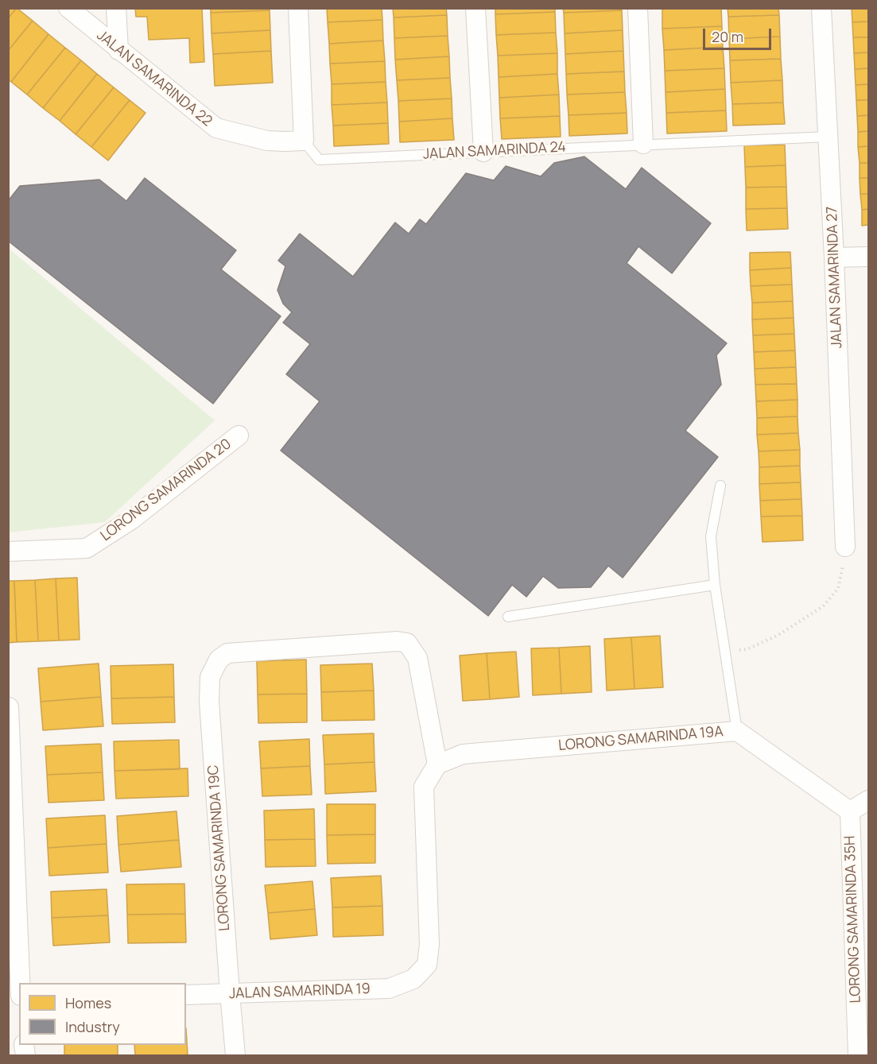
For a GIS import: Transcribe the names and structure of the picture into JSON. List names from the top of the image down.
{
  "streets": {
    "street": [
      "JALAN SAMARINDA 22",
      "JALAN SAMARINDA 27",
      "LORONG SAMARINDA 20",
      "LORONG SAMARINDA 19A",
      "LORONG SAMARINDA 19C",
      "LORONG SAMARINDA 35H",
      "JALAN SAMARINDA 19"
    ],
    "lane": ["JALAN SAMARINDA 24"]
  },
  "crossings": [
    ["JALAN SAMARINDA 22", "JALAN SAMARINDA 24"],
    ["JALAN SAMARINDA 24", "JALAN SAMARINDA 27"],
    ["LORONG SAMARINDA 19A", "LORONG SAMARINDA 19C"],
    ["LORONG SAMARINDA 19A", "LORONG SAMARINDA 35H"],
    ["LORONG SAMARINDA 19A", "JALAN SAMARINDA 19"],
    ["LORONG SAMARINDA 19C", "JALAN SAMARINDA 19"]
  ],
  "legend": ["Homes", "Industry"],
  "scale_bar": "20 m"
}
